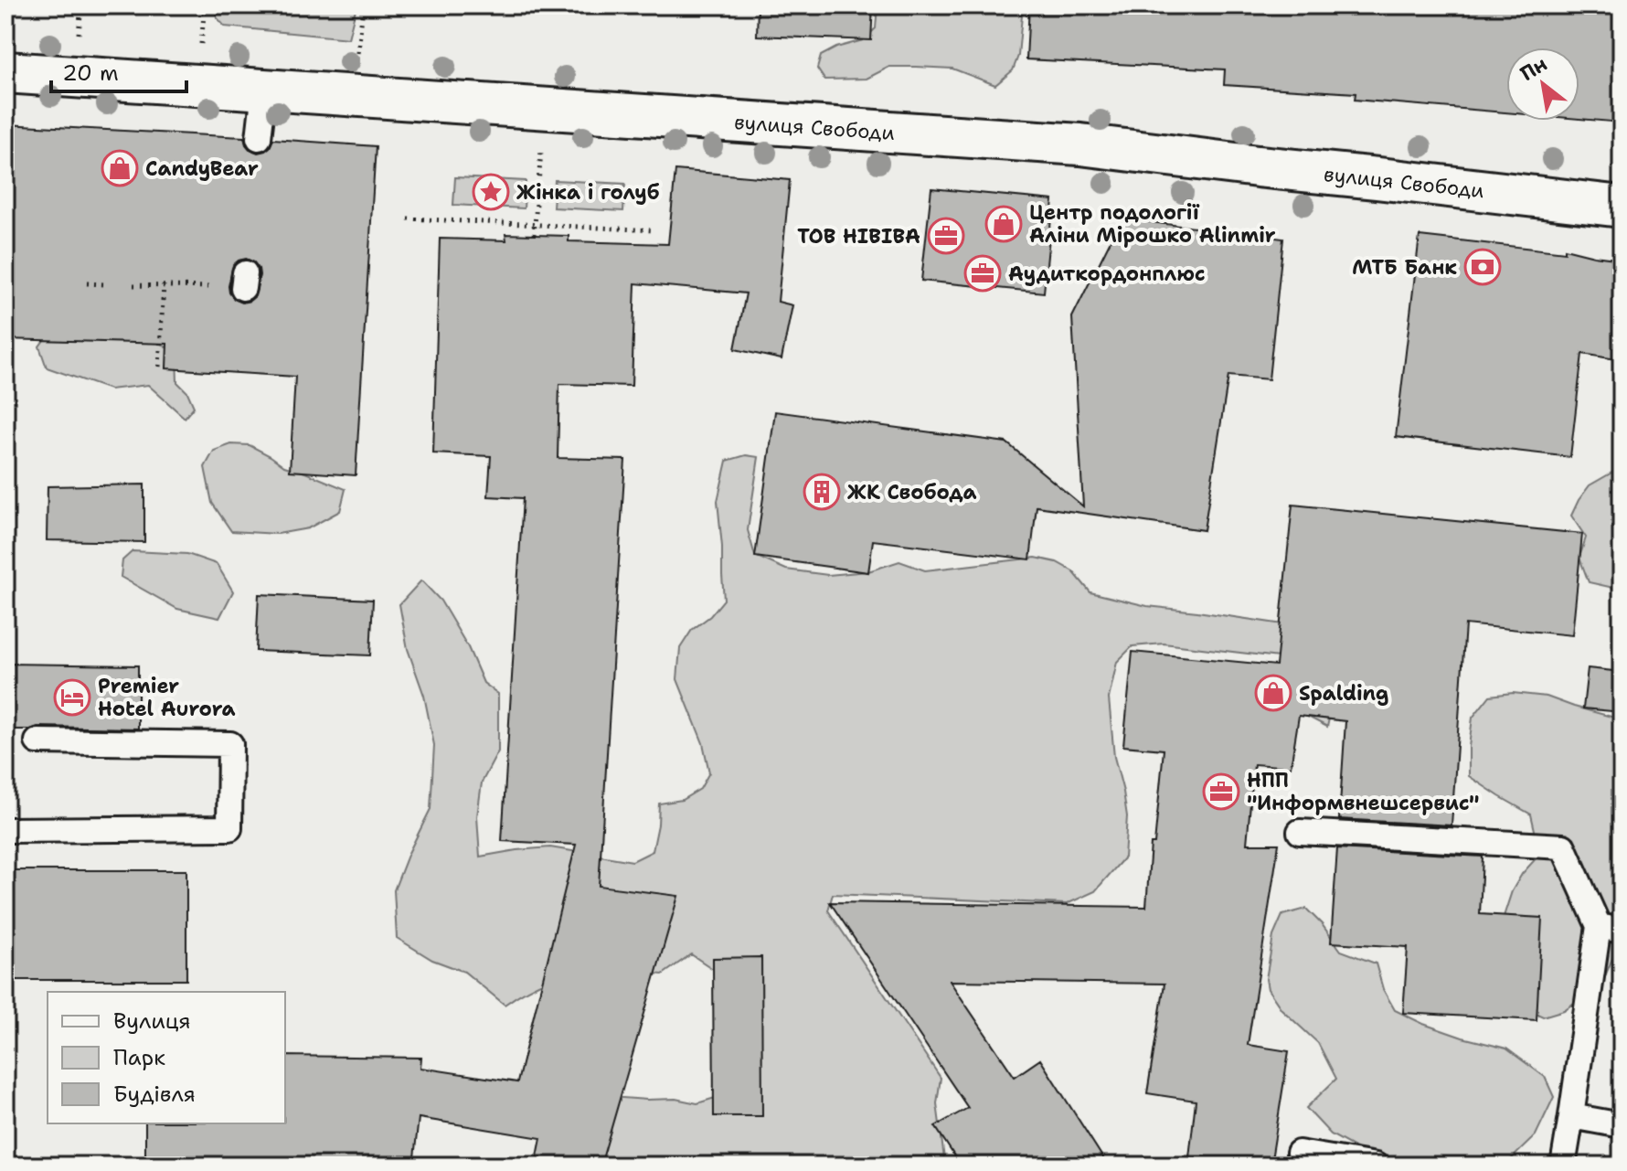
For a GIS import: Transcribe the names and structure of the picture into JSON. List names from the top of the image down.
{
  "streets": {
    "main road": ["вулиця Свободи"]
  },
  "places": {
    "shop": ["CandyBear", "Центр подології Аліни Мірошко Alinmir", "Spalding"],
    "place": ["Жінка і голуб"],
    "office": ["ТОВ НІВІВА", "Аудиткордонплюс", "НПП \"Информвнешсервис\""],
    "bank": ["МТБ Банк"],
    "building": ["ЖК Свобода"],
    "hotel": ["Premier Hotel Aurora"]
  },
  "legend": ["Вулиця", "Парк", "Будівля"],
  "scale_bar": "20 m",
  "north": "top left"
}
